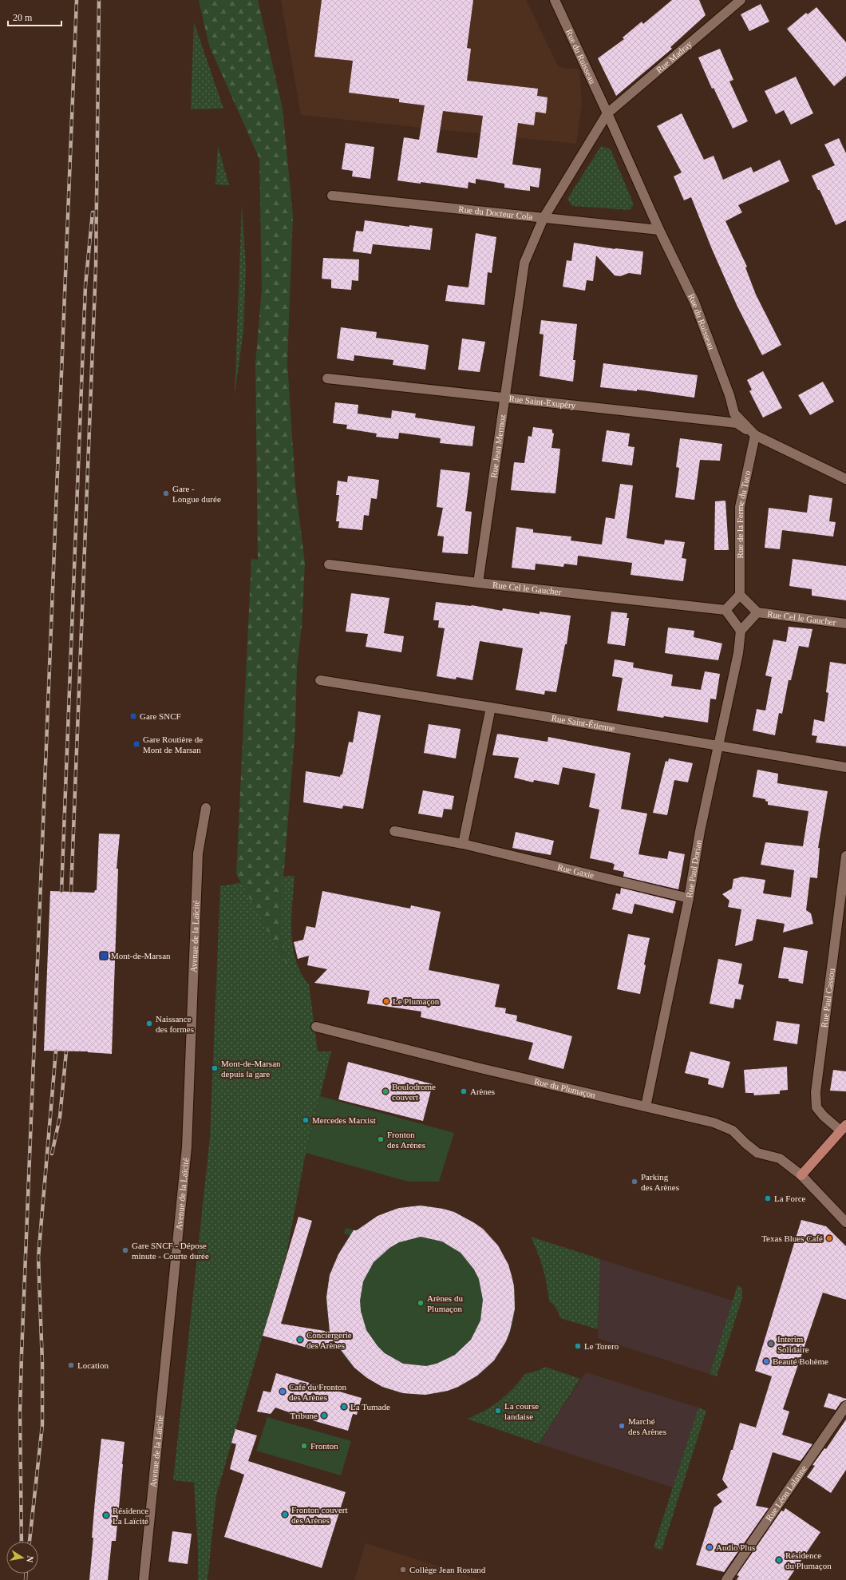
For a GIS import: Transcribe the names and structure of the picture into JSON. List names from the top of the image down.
{
  "streets": {
    "street": [
      "Rue du Ruisseau",
      "Rue Madray",
      "Rue du Docteur Cola",
      "Rue Saint-Exupéry",
      "Rue Jean Mermoz",
      "Rue de la Ferme du Tuco",
      "Rue Cel le Gaucher",
      "Rue Saint-Étienne",
      "Rue Paul Dorian",
      "Rue Gaxie",
      "Avenue de la Laïcité",
      "Rue Paul Cassou",
      "Rue du Plumaçon",
      "Rue Léon Lalanne"
    ]
  },
  "crossings": [
    ["Rue du Ruisseau", "Rue Madray"],
    ["Rue du Ruisseau", "Rue du Docteur Cola"],
    ["Rue du Ruisseau", "Rue Saint-Exupéry"],
    ["Rue du Ruisseau", "Rue de la Ferme du Tuco"],
    ["Rue du Docteur Cola", "Rue Jean Mermoz"],
    ["Rue Saint-Exupéry", "Rue Jean Mermoz"],
    ["Rue Saint-Exupéry", "Rue de la Ferme du Tuco"],
    ["Rue Jean Mermoz", "Rue Cel le Gaucher"],
    ["Rue de la Ferme du Tuco", "Rue Cel le Gaucher"],
    ["Rue Cel le Gaucher", "Rue Paul Dorian"],
    ["Rue Saint-Étienne", "Rue Paul Dorian"],
    ["Rue Paul Dorian", "Rue Gaxie"],
    ["Rue Paul Dorian", "Rue du Plumaçon"]
  ],
  "places": {
    "other": [
      "Gare - Longue durée",
      "Le Plumaçon",
      "Naissance des formes",
      "Mont-de-Marsan depuis la gare",
      "Boulodrome couvert",
      "Arènes",
      "Mercedes Marxist",
      "Fronton des Arènes",
      "Parking des Arènes",
      "La Force",
      "Texas Blues Café",
      "Gare SNCF - Dépose minute - Courte durée",
      "Arènes du Plumaçon",
      "Conciergerie des Arènes",
      "Interim Solidaire",
      "Le Torero",
      "Beauté Bohème",
      "Location",
      "Café du Fronton des Arènes",
      "La Tumade",
      "La course landaise",
      "Tribune",
      "Marché des Arènes",
      "Fronton",
      "Fronton couvert des Arènes",
      "Résidence La Laïcité",
      "Audio Plus",
      "Résidence du Plumaçon",
      "Collège Jean Rostand"
    ],
    "transit": ["Gare SNCF", "Gare Routière de Mont de Marsan", "Mont-de-Marsan"]
  },
  "scale_bar": "20 m",
  "north": "right"
}
